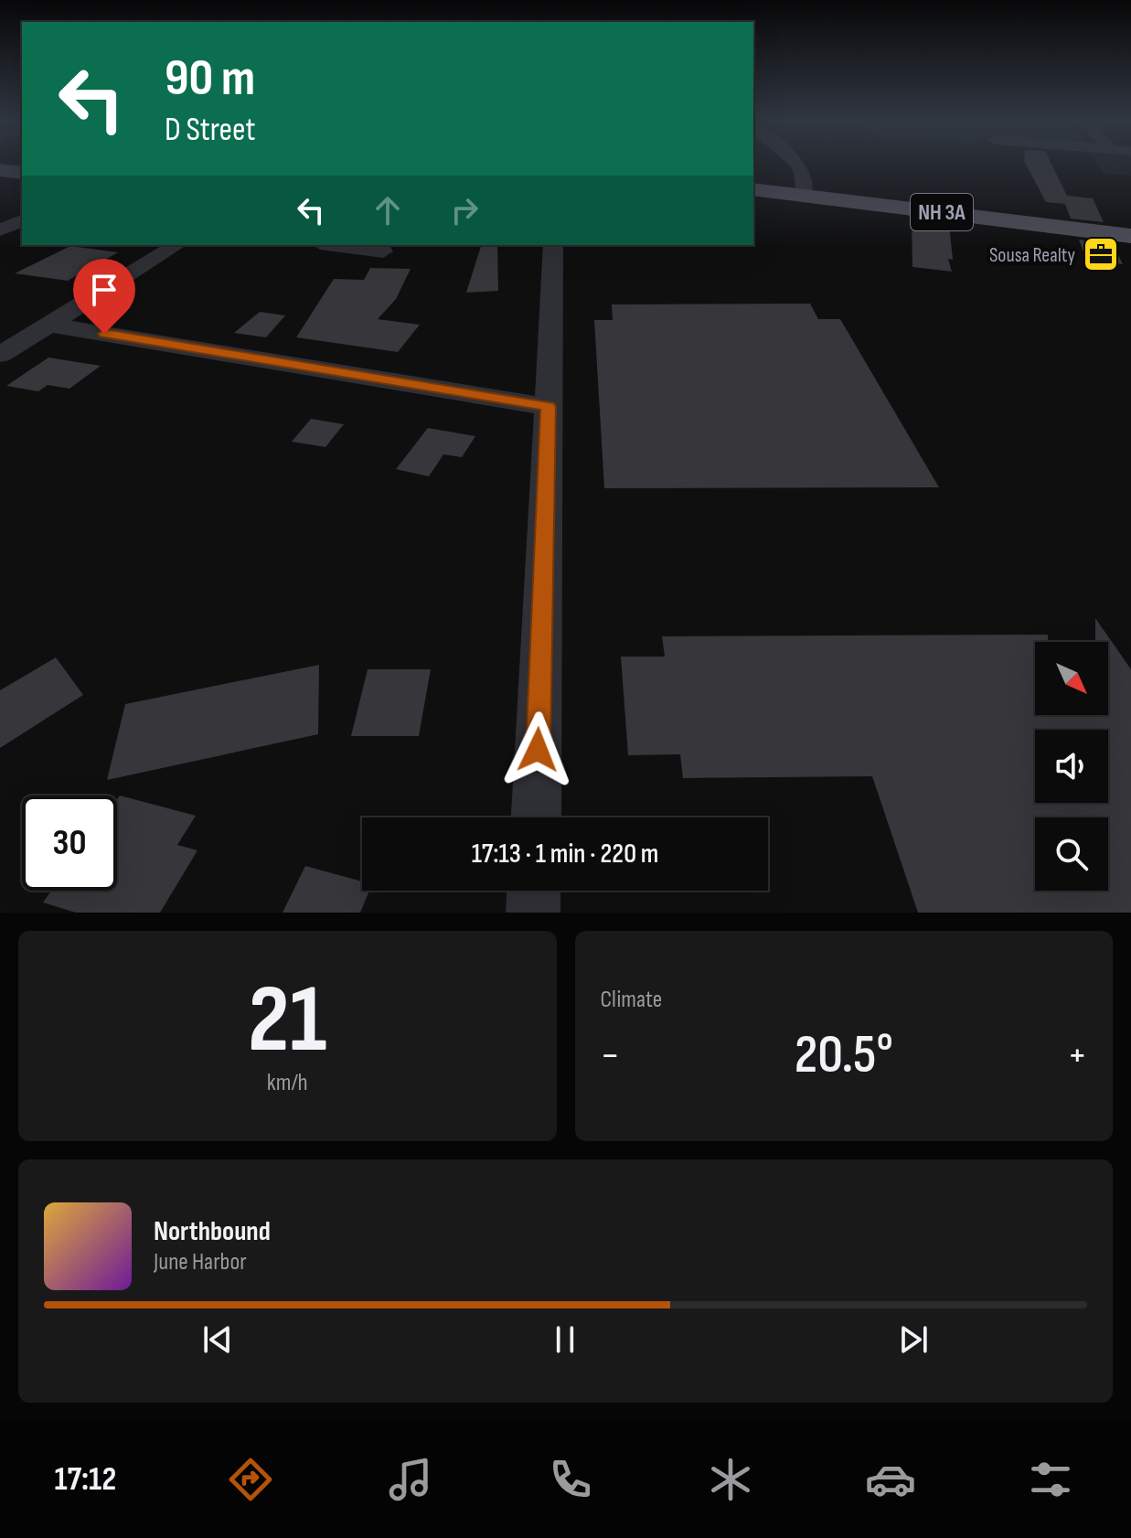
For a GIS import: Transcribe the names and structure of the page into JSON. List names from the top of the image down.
{
  "streets": {
    "main road": ["NH 3A"]
  },
  "places": {
    "office": ["Sousa Realty"]
  },
  "north": "bottom right",
  "page": {
    "turn": ["90 m", "D Street"],
    "limit": "30",
    "trip": "17:13 · 1 min · 220 m",
    "tile": [
      ["21", "km/h"],
      "Climate"
    ],
    "heat": ["−", "20.5°", "+"],
    "song": ["Northbound", "June Harbor"],
    "tabs": "17:12"
  }
}
